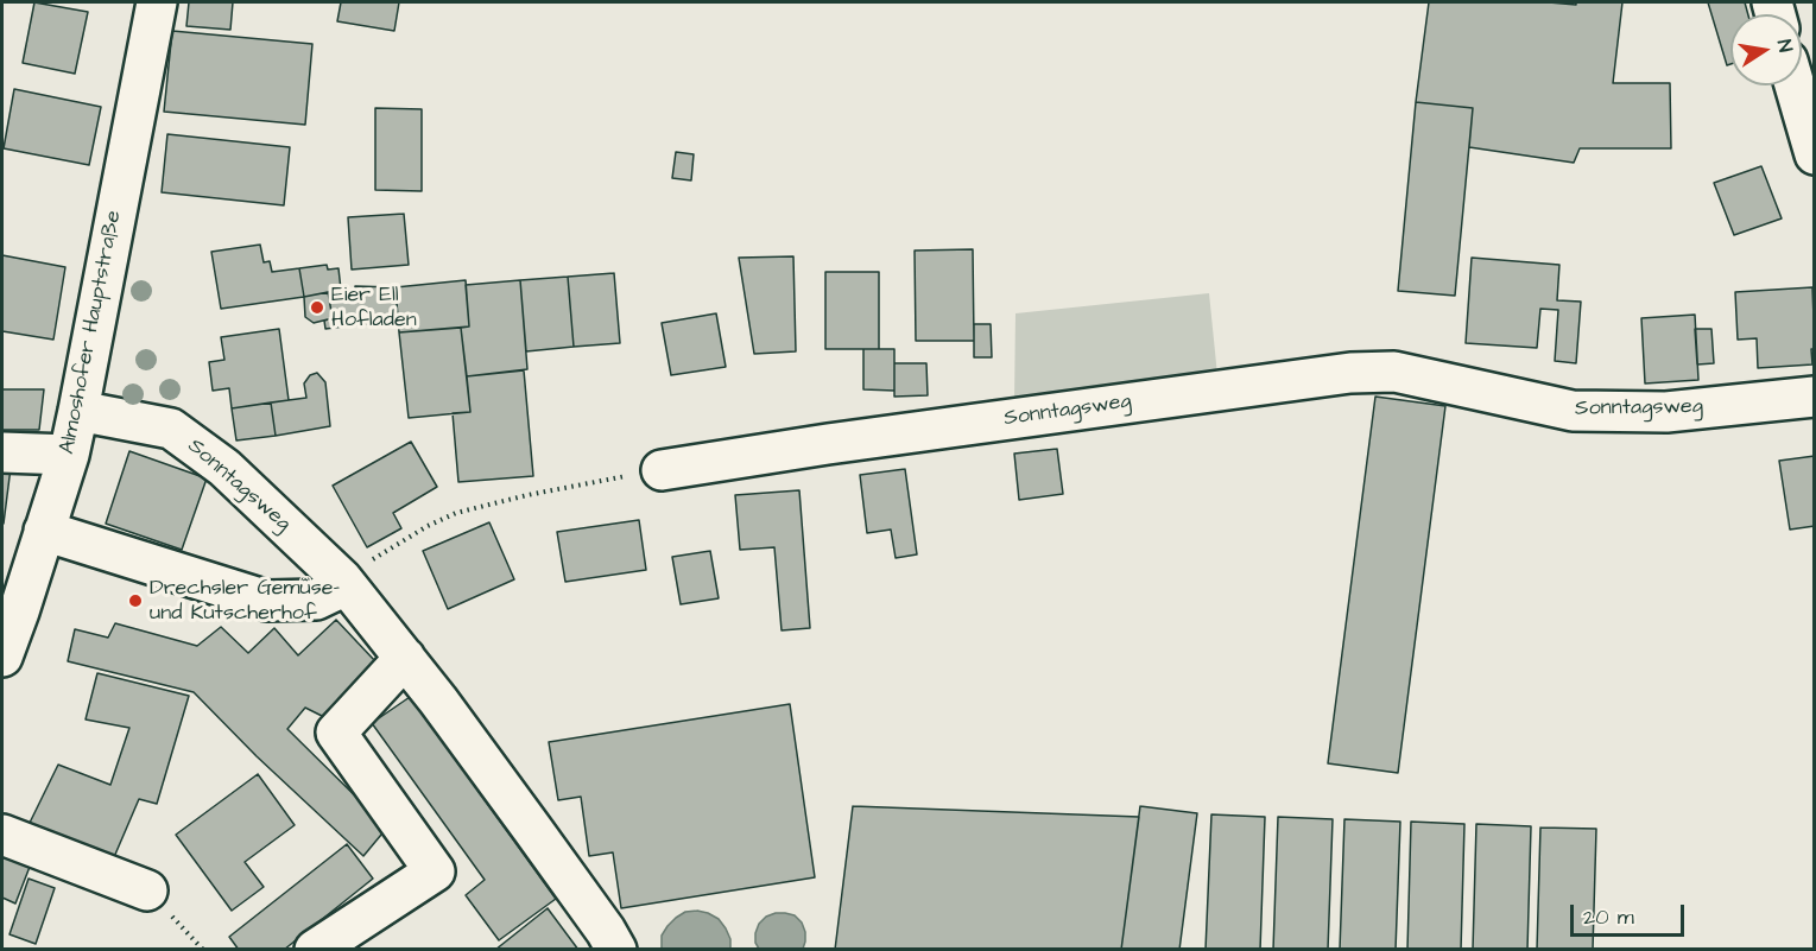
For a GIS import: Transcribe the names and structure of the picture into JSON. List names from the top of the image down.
{
  "streets": {
    "street": ["Almoshofer Hauptstraße", "Sonntagsweg"]
  },
  "crossings": [
    ["Almoshofer Hauptstraße", "Sonntagsweg"]
  ],
  "places": ["Eier Ell Hofladen", "Drechsler Gemüse- und Kutscherhof"],
  "scale_bar": "20 m",
  "north": "right"
}
